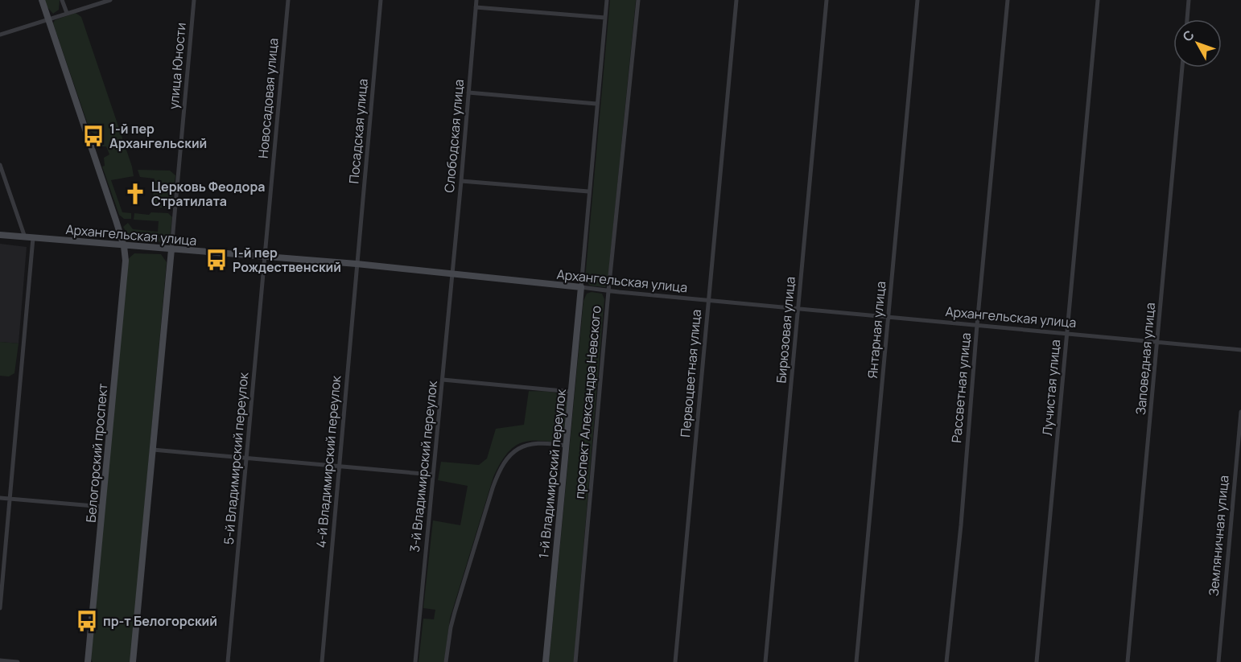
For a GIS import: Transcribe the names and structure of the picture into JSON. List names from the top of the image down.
{
  "streets": {
    "street": [
      "улица Юности",
      "Новосадовая улица",
      "Посадская улица",
      "Слободская улица",
      "Архангельская улица",
      "Бирюзовая улица",
      "Янтарная улица",
      "Заповедная улица",
      "Первоцветная улица",
      "Рассветная улица",
      "Лучистая улица",
      "проспект Александра Невского",
      "Белогорский проспект",
      "5-й Владимирский переулок",
      "4-й Владимирский переулок",
      "3-й Владимирский переулок",
      "1-й Владимирский переулок",
      "Земляничная улица"
    ]
  },
  "crossings": [
    ["улица Юности", "Архангельская улица"],
    ["Новосадовая улица", "Архангельская улица"],
    ["Новосадовая улица", "5-й Владимирский переулок"],
    ["Посадская улица", "Архангельская улица"],
    ["Посадская улица", "4-й Владимирский переулок"],
    ["Слободская улица", "Архангельская улица"],
    ["Слободская улица", "3-й Владимирский переулок"],
    ["Архангельская улица", "Бирюзовая улица"],
    ["Архангельская улица", "Янтарная улица"],
    ["Архангельская улица", "Заповедная улица"],
    ["Архангельская улица", "Первоцветная улица"],
    ["Архангельская улица", "Рассветная улица"],
    ["Архангельская улица", "Лучистая улица"],
    ["Архангельская улица", "проспект Александра Невского"],
    ["Архангельская улица", "Белогорский проспект"],
    ["Архангельская улица", "5-й Владимирский переулок"],
    ["Архангельская улица", "4-й Владимирский переулок"],
    ["Архангельская улица", "3-й Владимирский переулок"],
    ["Архангельская улица", "1-й Владимирский переулок"],
    ["проспект Александра Невского", "1-й Владимирский переулок"]
  ],
  "places": {
    "bus stop": ["1-й пер Архангельский", "1-й пер Рождественский", "пр-т Белогорский"],
    "church": ["Церковь Феодора Стратилата"]
  },
  "north": "top left"
}
